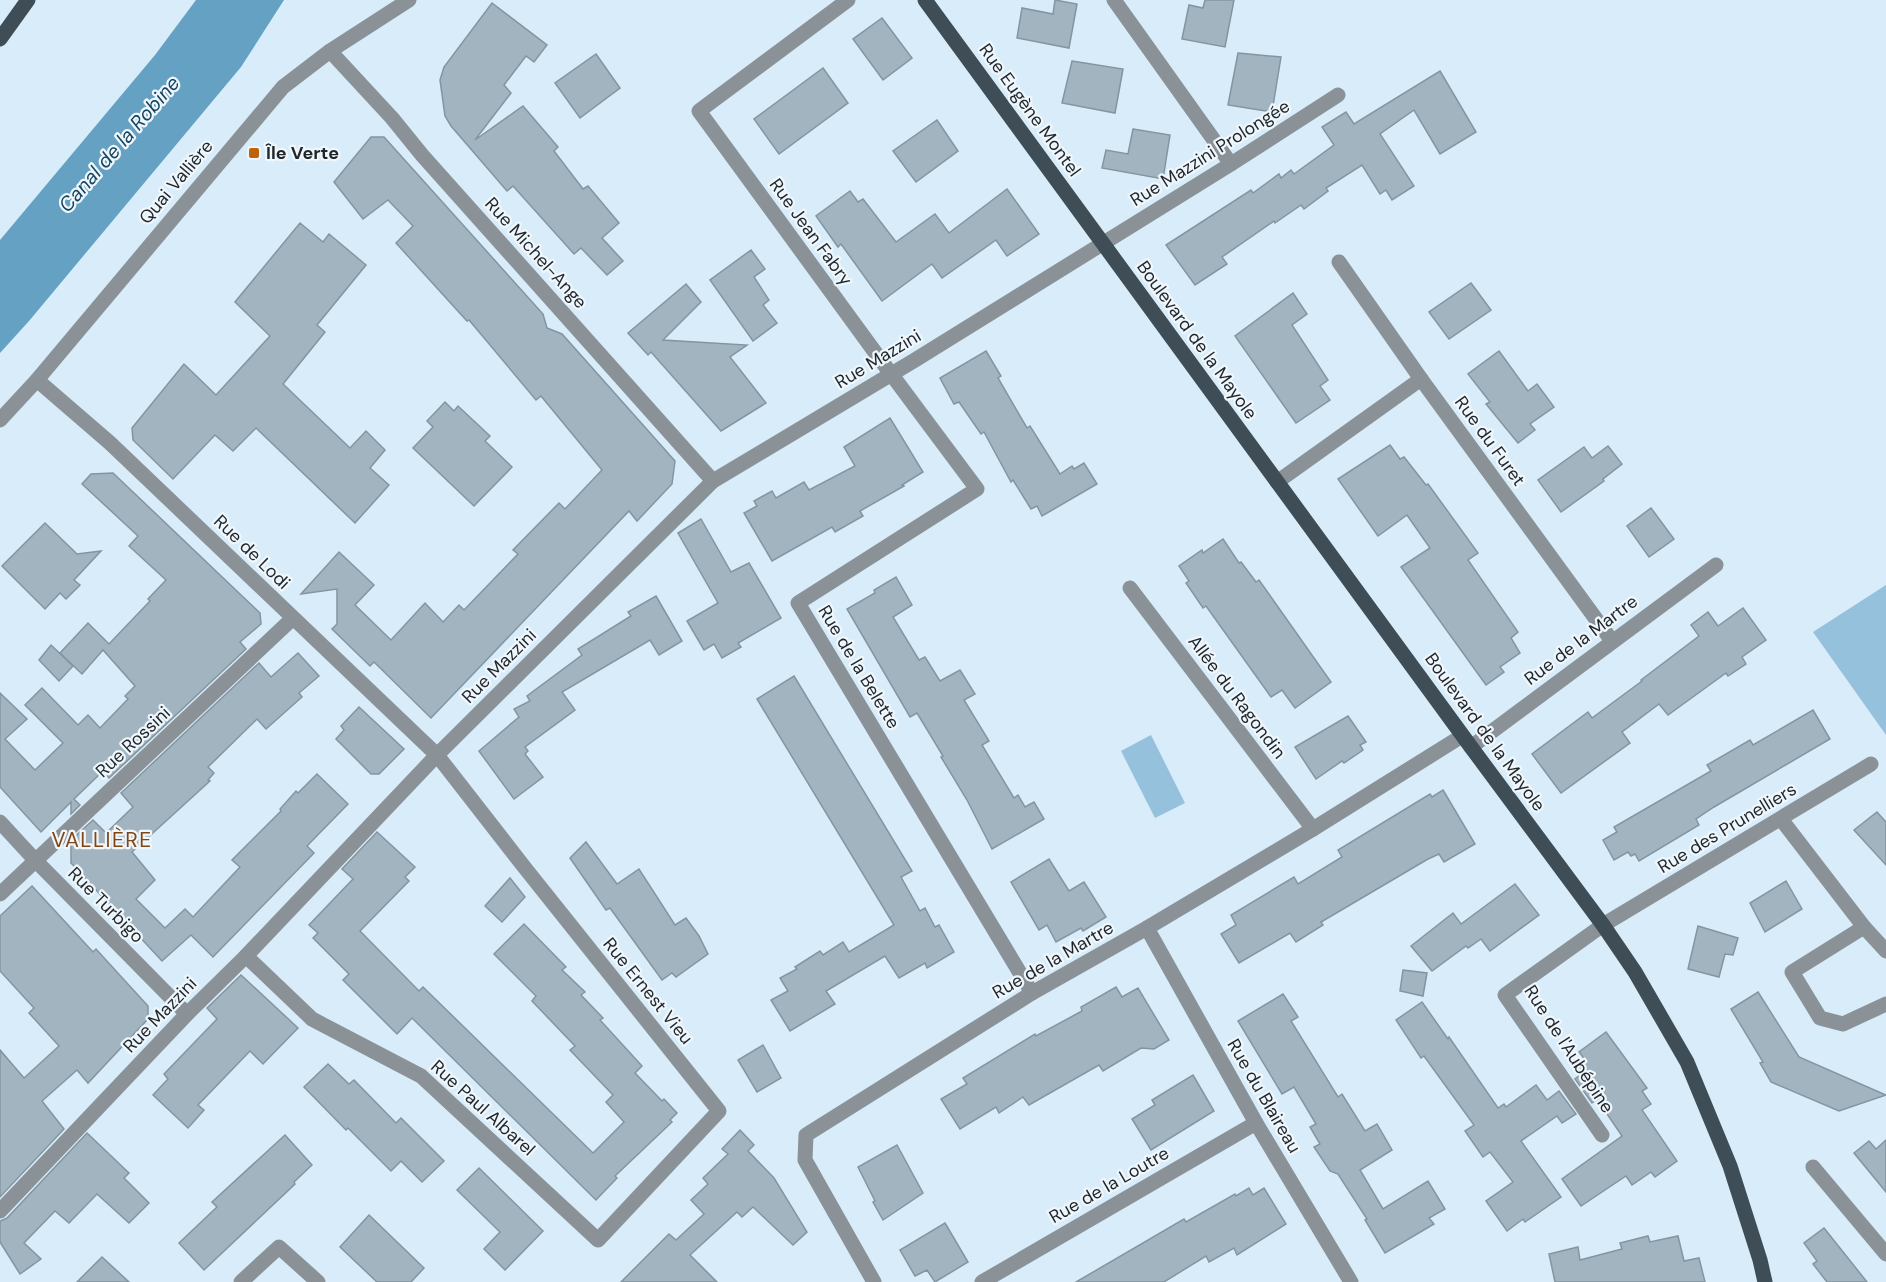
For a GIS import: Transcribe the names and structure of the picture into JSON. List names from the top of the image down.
{
  "streets": {
    "main road": ["Rue Eugène Montel", "Boulevard de la Mayole"],
    "street": [
      "Rue Mazzini Prolongée",
      "Quai Vallière",
      "Rue Jean Fabry",
      "Rue Michel-Ange",
      "Rue Mazzini",
      "Rue du Furet",
      "Rue de Lodi",
      "Rue de la Martre",
      "Rue de la Belette",
      "Allée du Ragondin",
      "Rue Rossini",
      "Rue des Prunelliers",
      "Rue Turbigo",
      "Rue Ernest Vieu",
      "Rue de l'Aubépine",
      "Rue du Blaireau",
      "Rue Paul Albarel",
      "Rue de la Loutre"
    ]
  },
  "crossings": [
    ["Rue Eugène Montel", "Rue Mazzini Prolongée"],
    ["Rue Eugène Montel", "Boulevard de la Mayole"],
    ["Rue Eugène Montel", "Rue Mazzini"],
    ["Rue Mazzini Prolongée", "Boulevard de la Mayole"],
    ["Rue Mazzini Prolongée", "Rue Mazzini"],
    ["Quai Vallière", "Rue Michel-Ange"],
    ["Quai Vallière", "Rue de Lodi"],
    ["Rue Jean Fabry", "Rue Mazzini"],
    ["Rue Jean Fabry", "Rue de la Belette"],
    ["Rue Michel-Ange", "Rue Mazzini"],
    ["Boulevard de la Mayole", "Rue Mazzini"],
    ["Boulevard de la Mayole", "Rue de la Martre"],
    ["Boulevard de la Mayole", "Rue des Prunelliers"],
    ["Boulevard de la Mayole", "Rue de l'Aubépine"],
    ["Rue Mazzini", "Rue de Lodi"],
    ["Rue Mazzini", "Rue de la Belette"],
    ["Rue Mazzini", "Rue Turbigo"],
    ["Rue Mazzini", "Rue Ernest Vieu"],
    ["Rue Mazzini", "Rue Paul Albarel"],
    ["Rue du Furet", "Rue de la Martre"],
    ["Rue de Lodi", "Rue Rossini"],
    ["Rue de Lodi", "Rue Ernest Vieu"],
    ["Rue de la Martre", "Rue de la Belette"],
    ["Rue de la Martre", "Allée du Ragondin"],
    ["Rue de la Martre", "Rue du Blaireau"],
    ["Rue Rossini", "Rue Turbigo"],
    ["Rue des Prunelliers", "Rue de l'Aubépine"],
    ["Rue Ernest Vieu", "Rue Paul Albarel"],
    ["Rue du Blaireau", "Rue de la Loutre"]
  ],
  "districts": ["VALLIÈRE"],
  "water": ["Canal de la Robine"],
  "places": {
    "transit": ["Île Verte"]
  }
}
